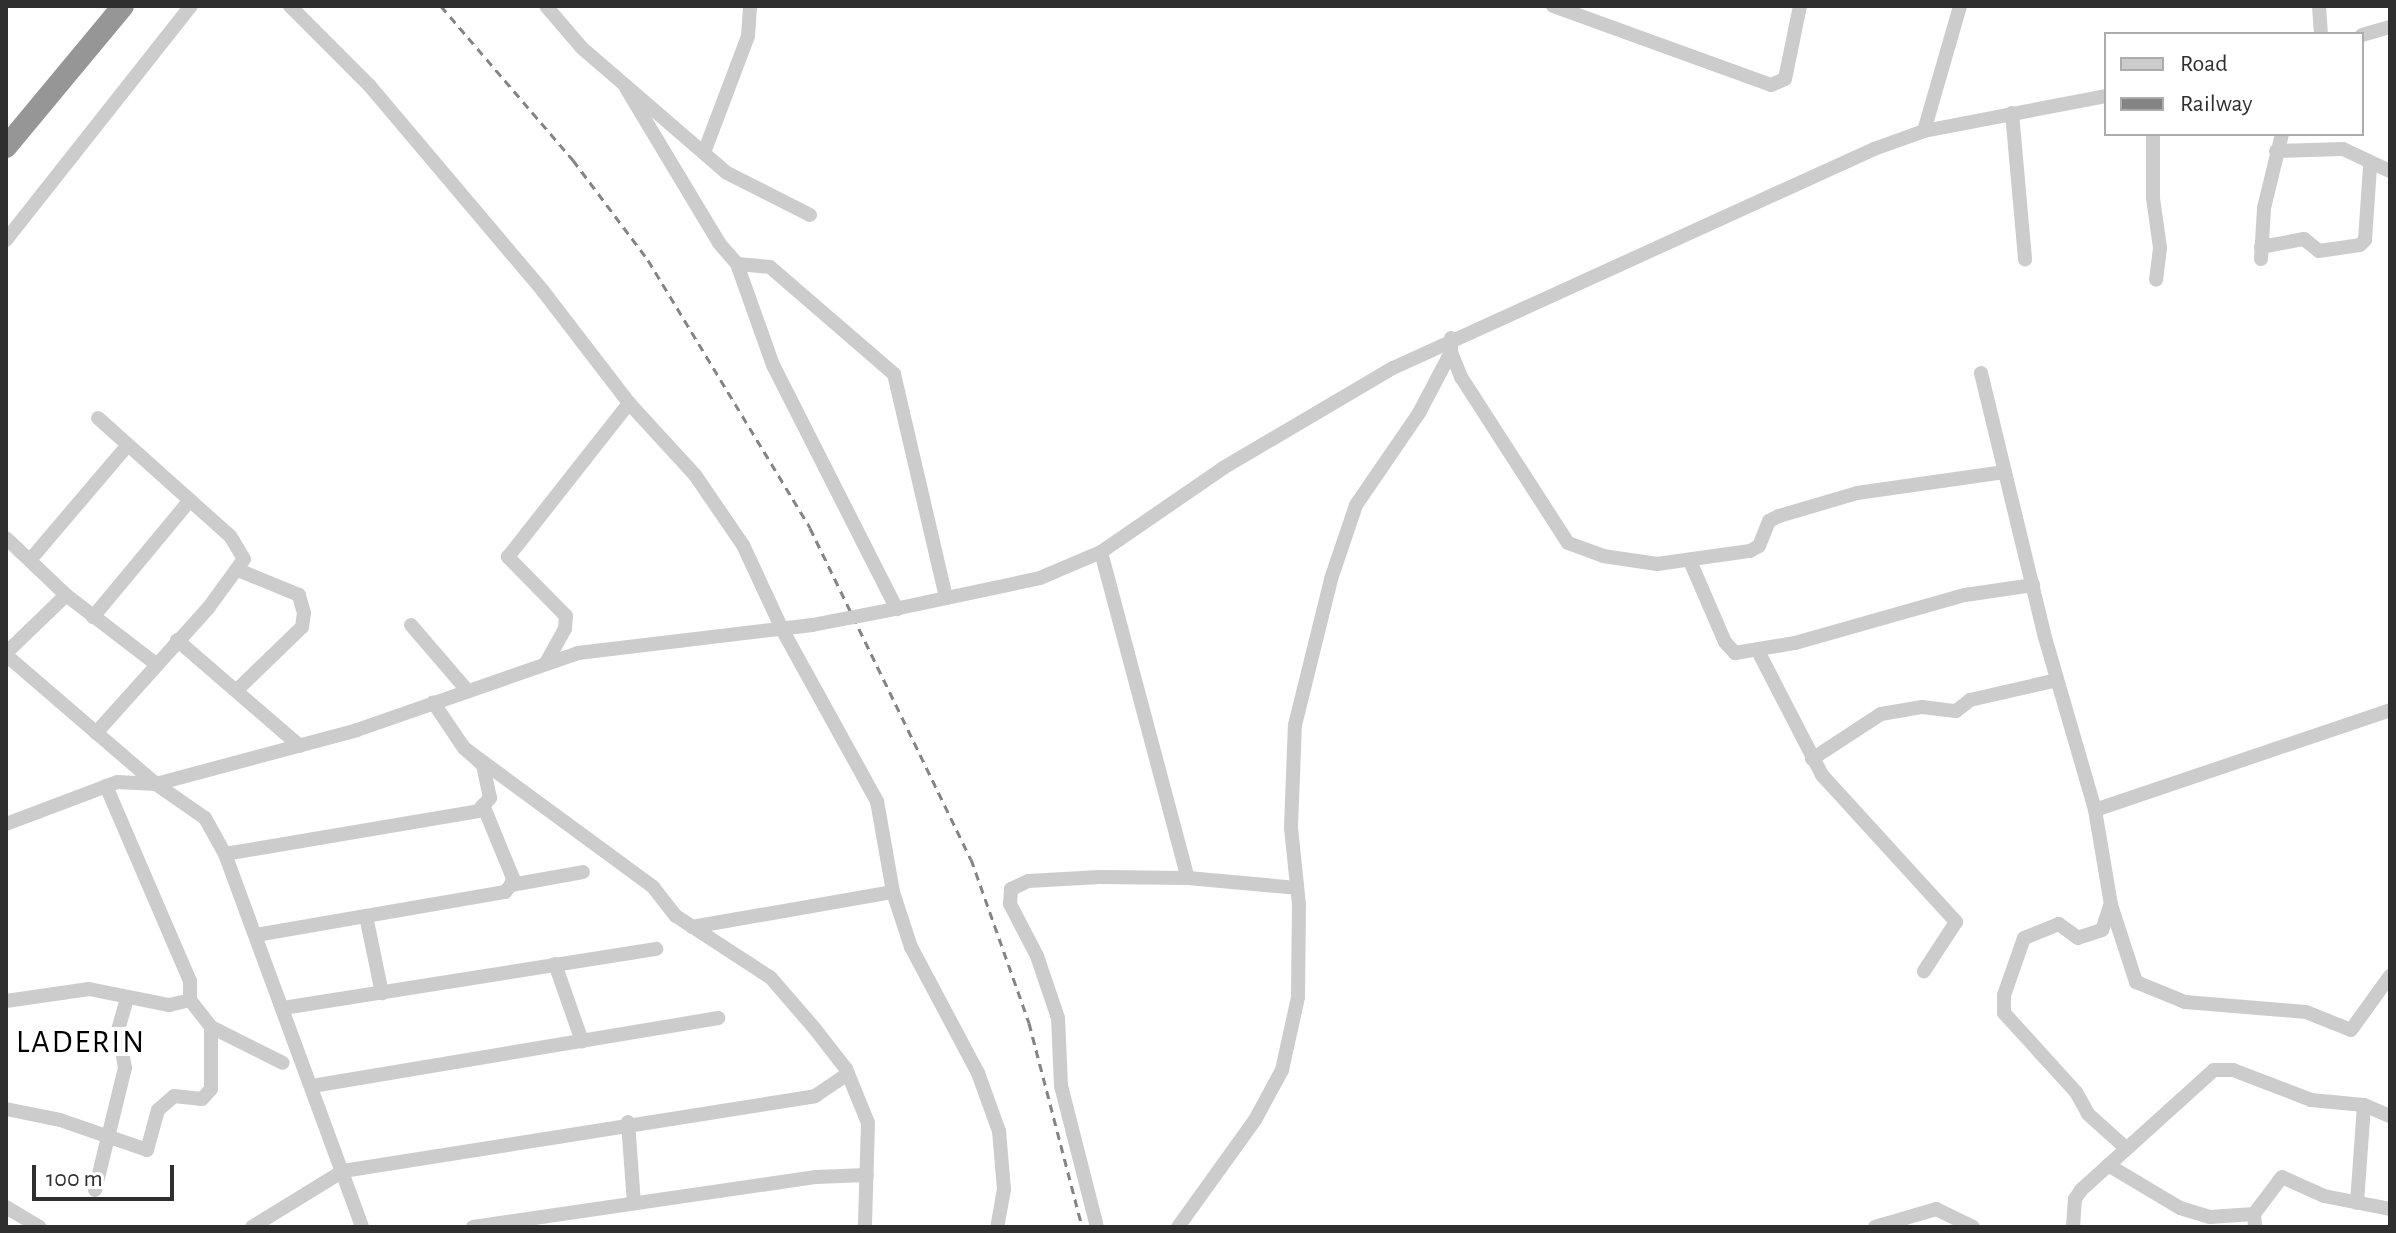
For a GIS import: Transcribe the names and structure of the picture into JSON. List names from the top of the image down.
{
  "districts": ["LADERIN"],
  "legend": ["Road", "Railway"],
  "scale_bar": "100 m"
}
